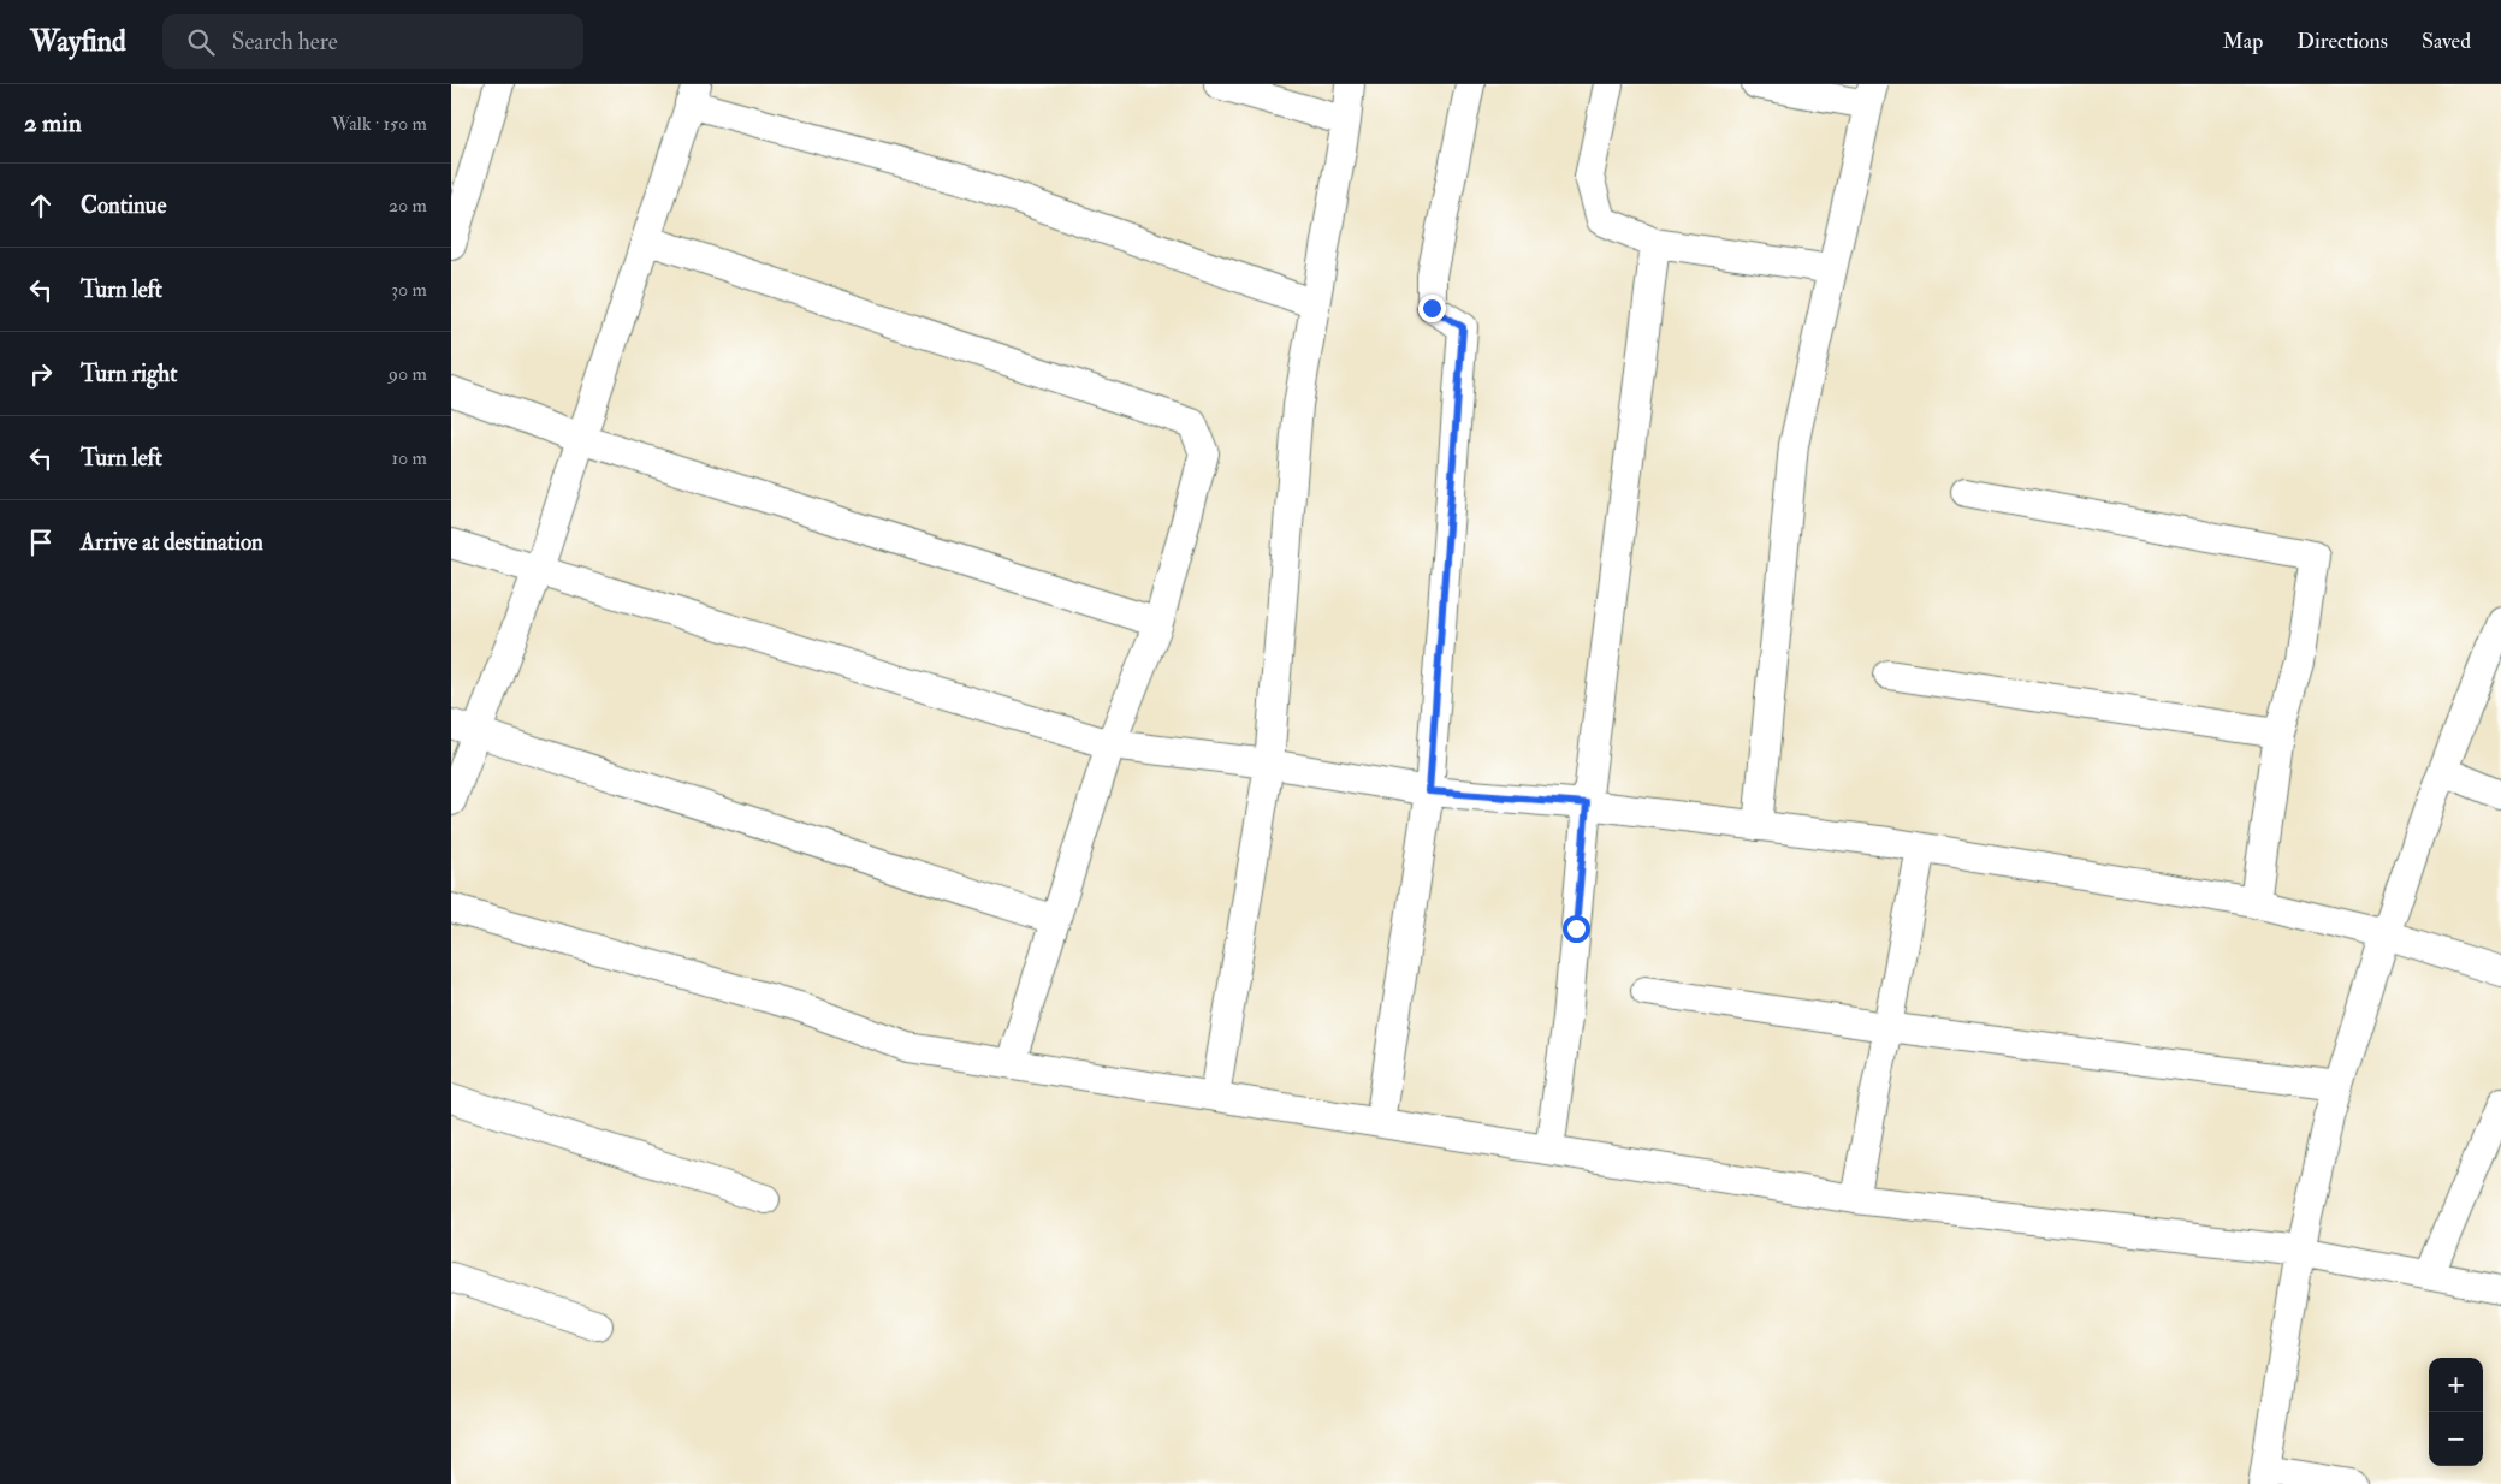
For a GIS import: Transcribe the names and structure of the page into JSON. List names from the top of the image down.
{
  "page": {
    "header": "Wayfind",
    "search": "Search here",
    "nav": ["Map", "Directions", "Saved"],
    "heading": ["2 min", "Walk · 150 m"],
    "list": [
      ["Continue", "20 m"],
      ["Turn left", "30 m"],
      ["Turn right", "90 m"],
      ["Turn left", "10 m"],
      "Arrive at destination"
    ],
    "map_buttons": ["+", "−"]
  }
}
